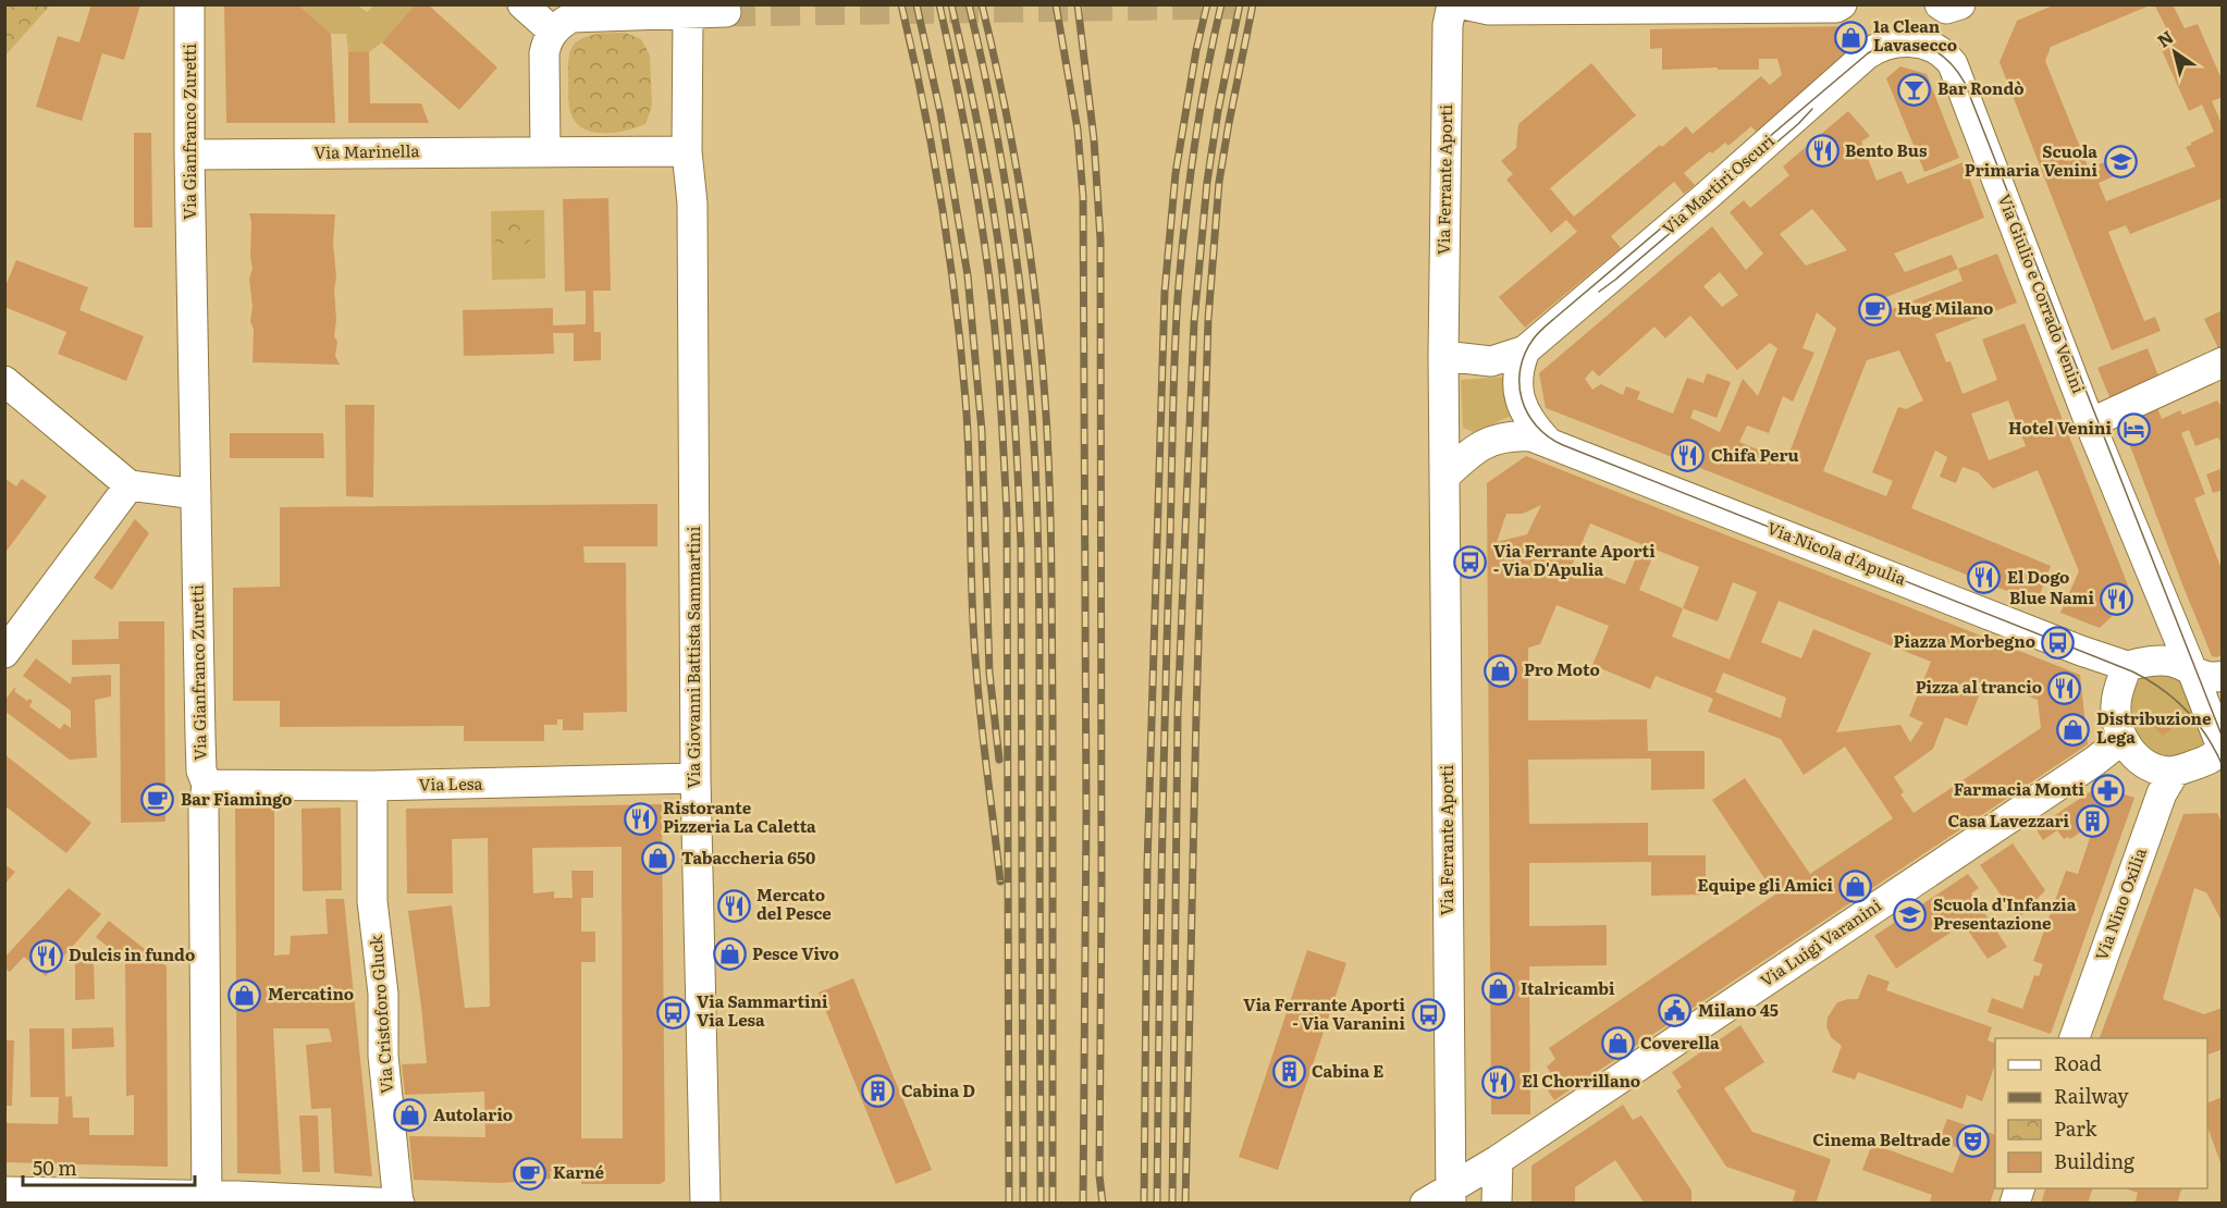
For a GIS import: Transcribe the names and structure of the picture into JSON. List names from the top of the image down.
{
  "streets": {
    "street": [
      "Via Gianfranco Zuretti",
      "Via Marinella",
      "Via Ferrante Aporti",
      "Via Martiri Oscuri",
      "Via Giulio e Corrado Venini",
      "Via Nicola d'Apulia",
      "Via Giovanni Battista Sammartini",
      "Via Lesa",
      "Via Nino Oxilia",
      "Via Luigi Varanini",
      "Via Cristoforo Gluck"
    ]
  },
  "crossings": [
    ["Via Gianfranco Zuretti", "Via Marinella"],
    ["Via Gianfranco Zuretti", "Via Lesa"],
    ["Via Marinella", "Via Giovanni Battista Sammartini"],
    ["Via Ferrante Aporti", "Via Luigi Varanini"],
    ["Via Martiri Oscuri", "Via Giulio e Corrado Venini"],
    ["Via Giulio e Corrado Venini", "Via Nicola d'Apulia"],
    ["Via Giulio e Corrado Venini", "Via Nino Oxilia"],
    ["Via Giulio e Corrado Venini", "Via Luigi Varanini"],
    ["Via Nicola d'Apulia", "Via Nino Oxilia"],
    ["Via Nicola d'Apulia", "Via Luigi Varanini"],
    ["Via Giovanni Battista Sammartini", "Via Lesa"],
    ["Via Lesa", "Via Cristoforo Gluck"],
    ["Via Nino Oxilia", "Via Luigi Varanini"]
  ],
  "places": {
    "shop": [
      "1a Clean Lavasecco",
      "Pro Moto",
      "Distribuzione Lega",
      "Tabaccheria 650",
      "Equipe gli Amici",
      "Pesce Vivo",
      "Italricambi",
      "Mercatino",
      "Coverella",
      "Autolario"
    ],
    "bar": ["Bar Rondò"],
    "restaurant": [
      "Bento Bus",
      "Chifa Peru",
      "El Dogo",
      "Blue Nami",
      "Pizza al trancio",
      "Ristorante Pizzeria La Caletta",
      "Mercato del Pesce",
      "Dulcis in fundo",
      "El Chorrillano"
    ],
    "school or university": ["Scuola Primaria Venini", "Scuola d'Infanzia Presentazione"],
    "cafe": ["Hug Milano", "Bar Fiamingo", "Karné"],
    "hotel": ["Hotel Venini"],
    "bus stop": [
      "Via Ferrante Aporti - Via D'Apulia",
      "Piazza Morbegno",
      "Via Sammartini Via Lesa",
      "Via Ferrante Aporti - Via Varanini"
    ],
    "pharmacy": ["Farmacia Monti"],
    "building": ["Casa Lavezzari", "Cabina E", "Cabina D"],
    "public building": ["Milano 45"],
    "theatre": ["Cinema Beltrade"]
  },
  "legend": [
    "Road",
    "Railway",
    "Park",
    "Building"
  ],
  "scale_bar": "50 m",
  "north": "top left"
}
